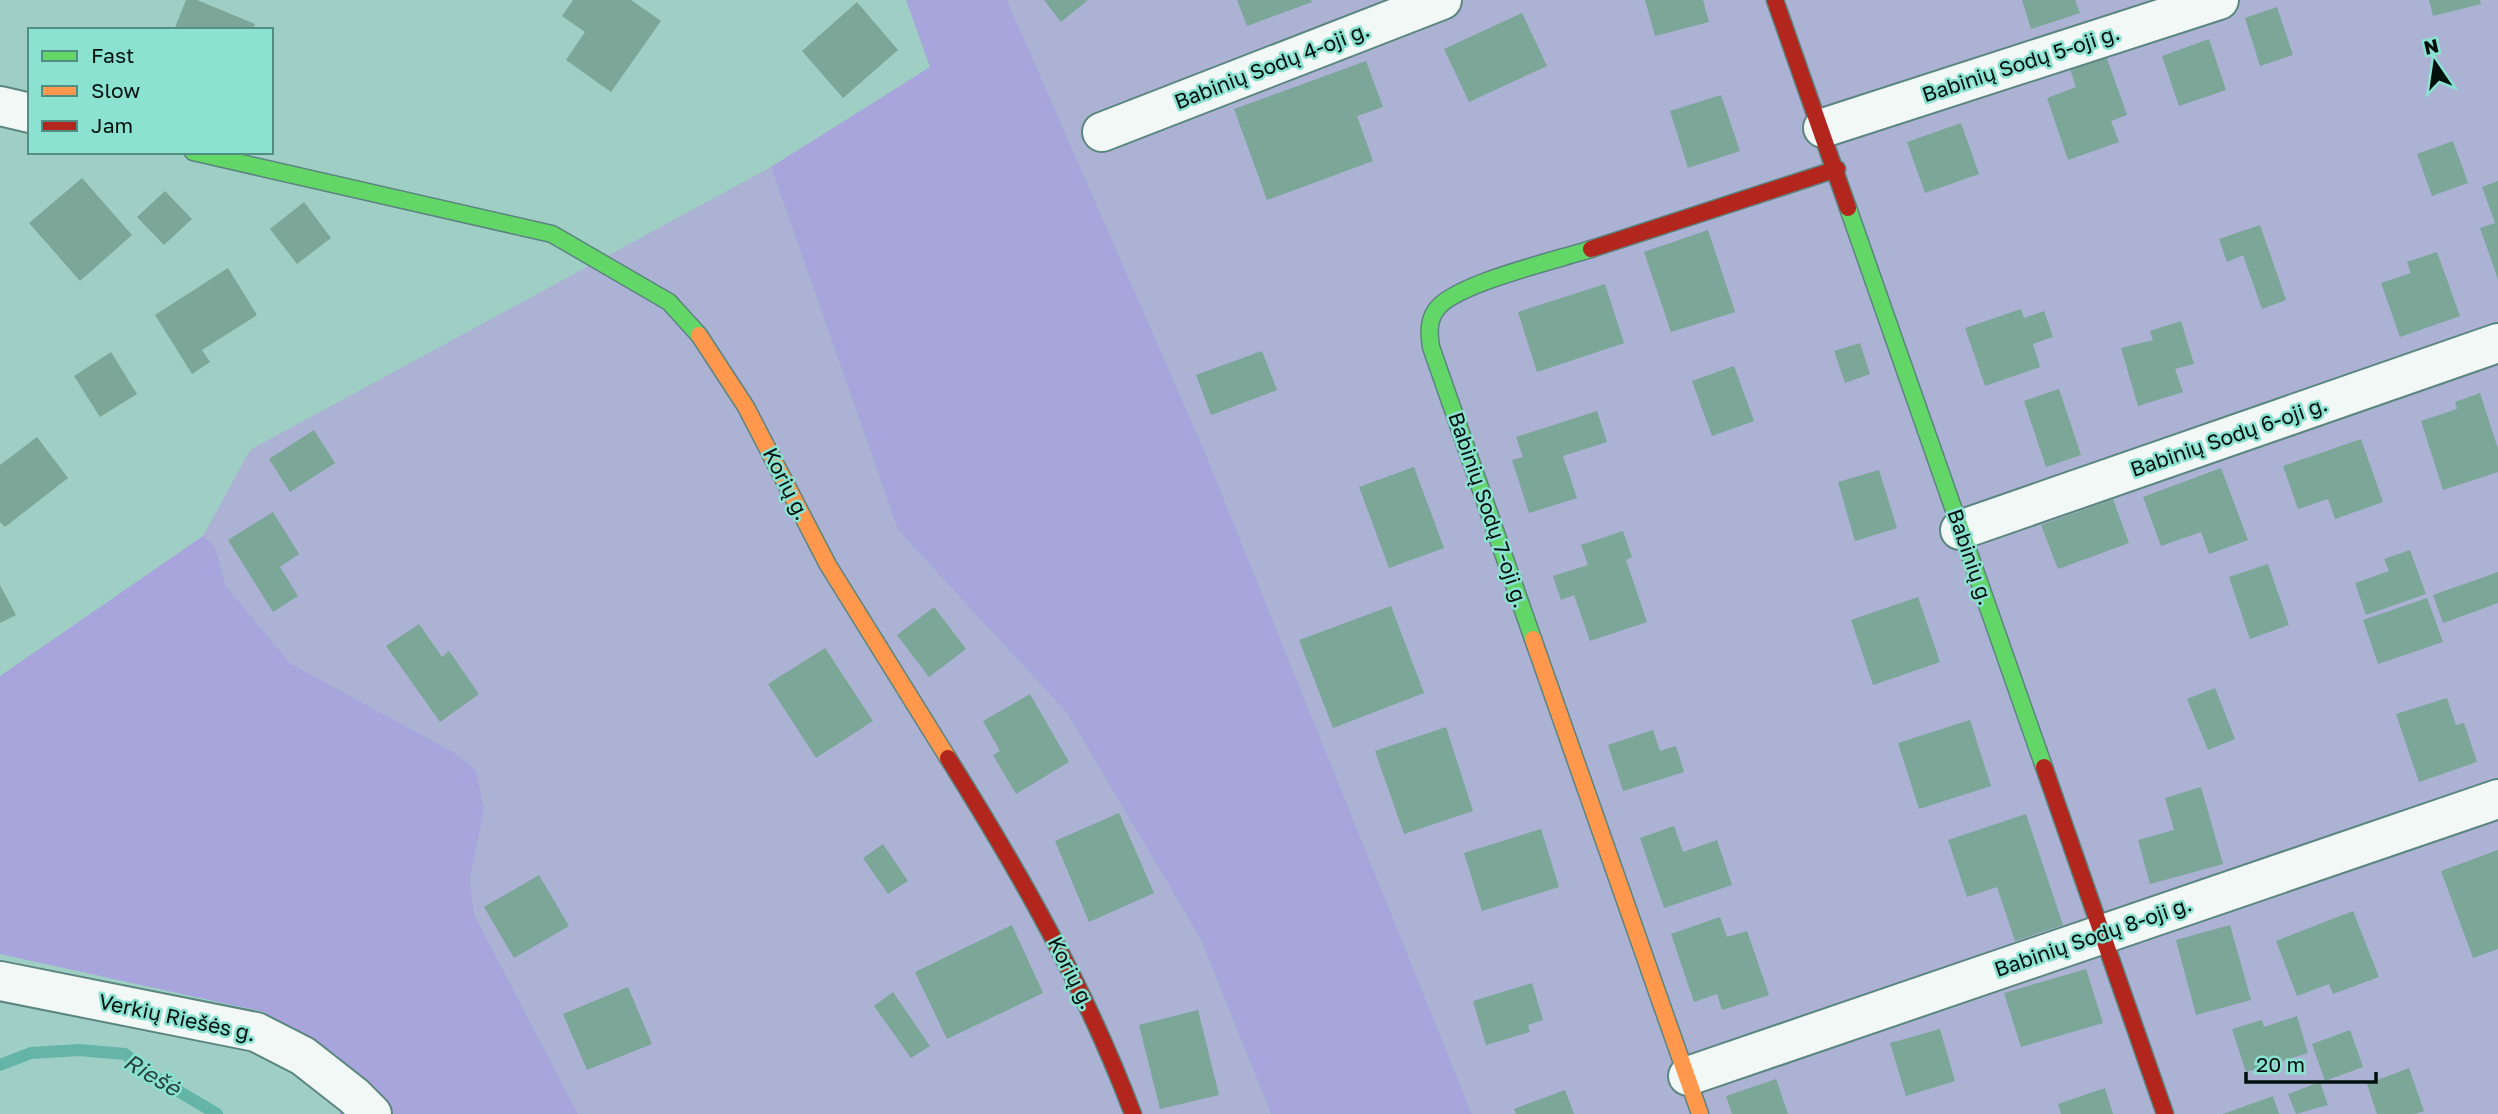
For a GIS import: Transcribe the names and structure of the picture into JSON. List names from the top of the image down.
{
  "streets": {
    "street": [
      "Babinių Sodų 5-oji g.",
      "Babinių Sodų 4-oji g.",
      "Babinių Sodų 6-oji g.",
      "Korių g.",
      "Babinių Sodų 7-oji g.",
      "Babinių g.",
      "Babinių Sodų 8-oji g.",
      "Verkių Riešės g."
    ]
  },
  "crossings": [
    ["Babinių Sodų 5-oji g.", "Babinių g."],
    ["Babinių Sodų 6-oji g.", "Babinių g."],
    ["Babinių Sodų 7-oji g.", "Babinių g."],
    ["Babinių Sodų 7-oji g.", "Babinių Sodų 8-oji g."],
    ["Babinių g.", "Babinių Sodų 8-oji g."]
  ],
  "water": ["Riešė"],
  "legend": ["Fast", "Slow", "Jam"],
  "scale_bar": "20 m",
  "north": "top"
}
